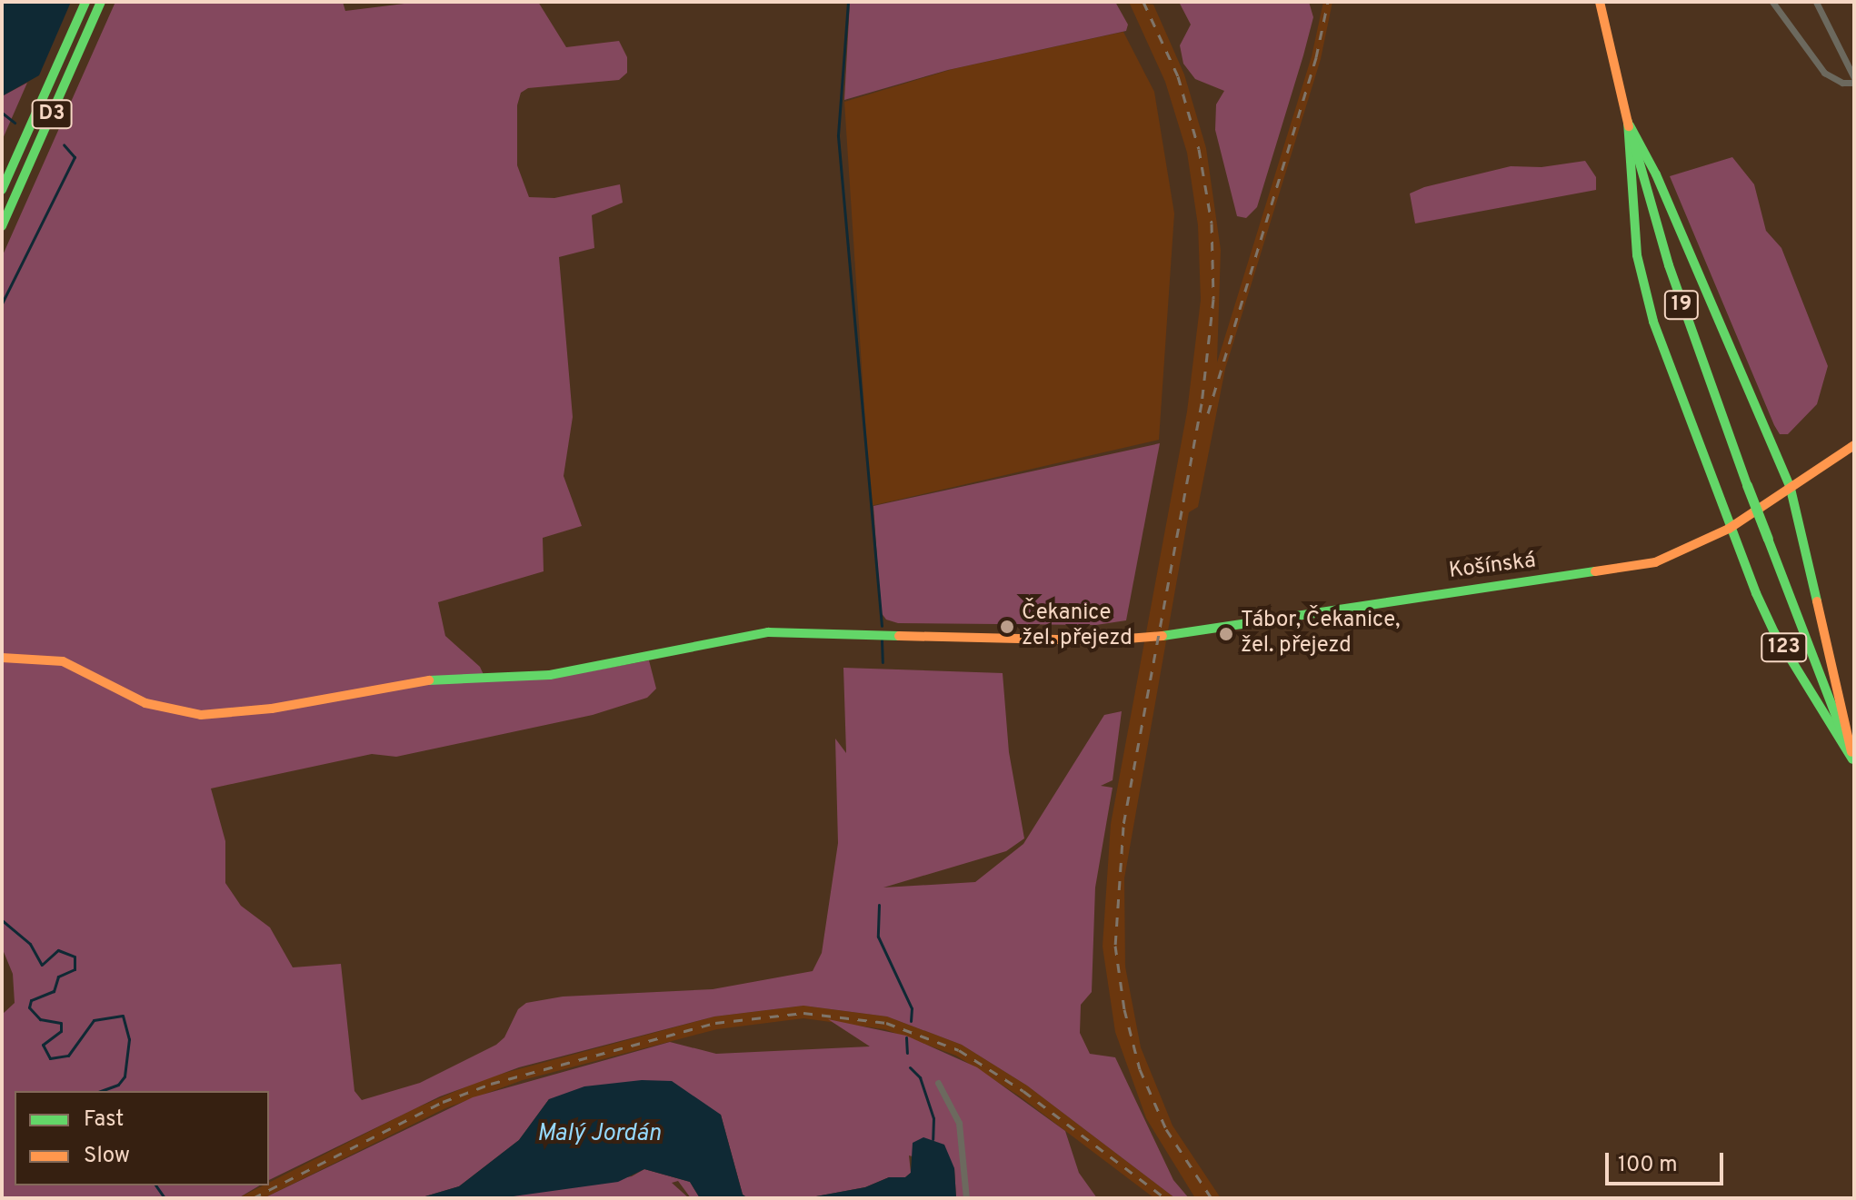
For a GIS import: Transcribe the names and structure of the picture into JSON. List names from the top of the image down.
{
  "streets": {
    "main road": [
      "D3",
      "19",
      "Košínská",
      "123"
    ]
  },
  "crossings": [
    ["19", "123"],
    ["Košínská", "123"]
  ],
  "water": ["Malý Jordán"],
  "places": ["Čekanice žel. přejezd", "Tábor, Čekanice, žel. přejezd"],
  "legend": ["Fast", "Slow"],
  "scale_bar": "100 m"
}
